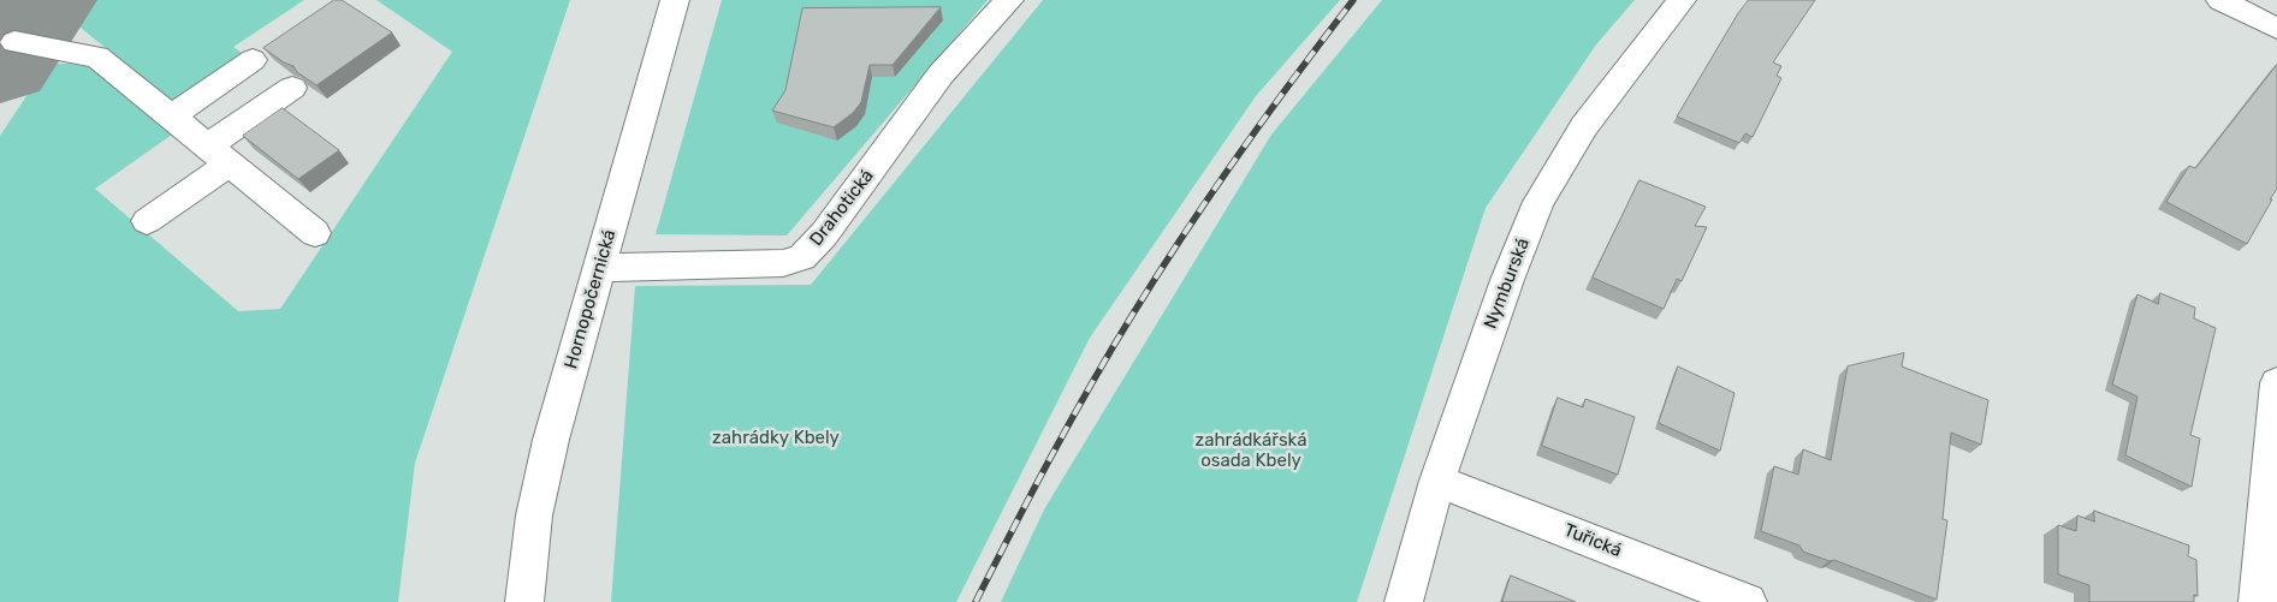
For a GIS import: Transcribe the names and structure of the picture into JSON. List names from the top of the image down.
{
  "streets": {
    "street": [
      "Drahotická",
      "Nymburská",
      "Hornopočernická",
      "Tuřická"
    ]
  },
  "crossings": [
    ["Drahotická", "Hornopočernická"],
    ["Nymburská", "Tuřická"]
  ],
  "parks": ["zahrádky Kbely", "zahrádkářská osada Kbely"]
}
